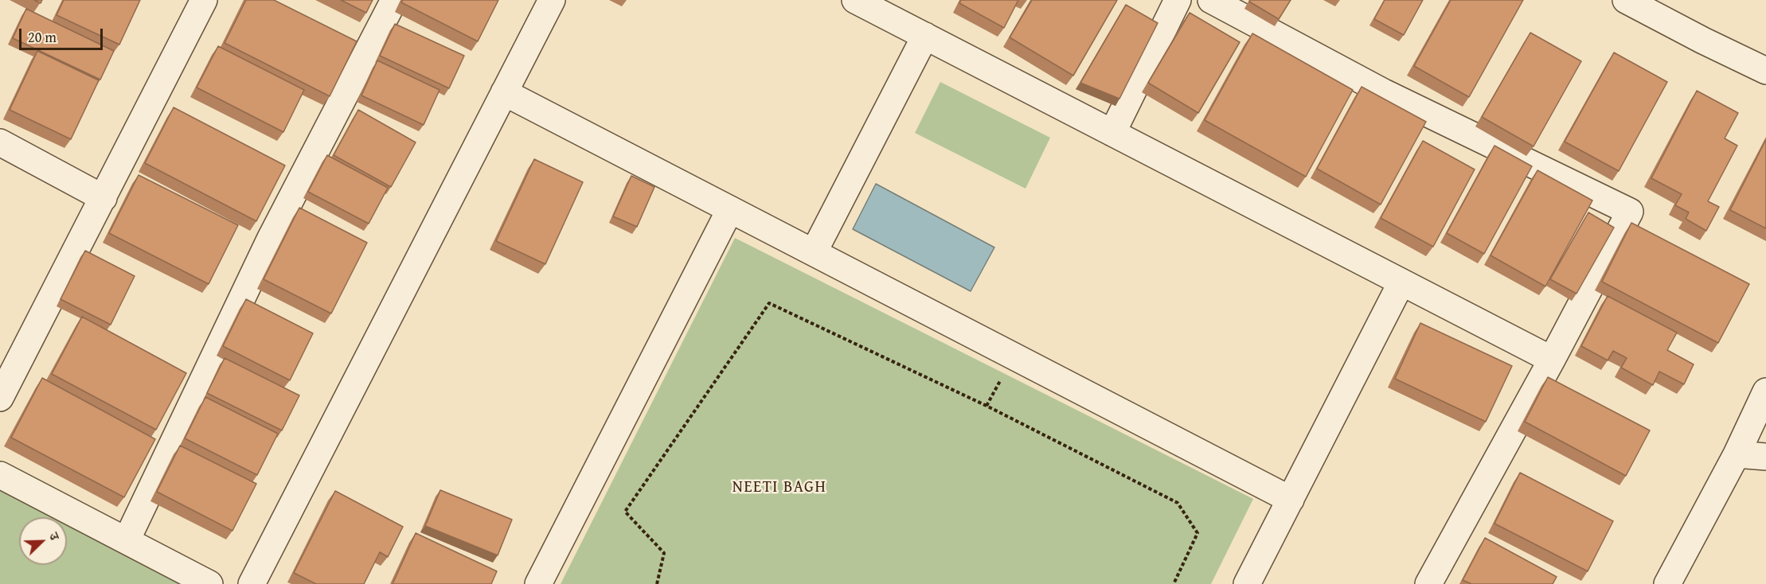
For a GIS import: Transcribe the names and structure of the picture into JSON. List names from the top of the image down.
{
  "districts": ["NEETI BAGH"],
  "scale_bar": "20 m",
  "north": "top right"
}
